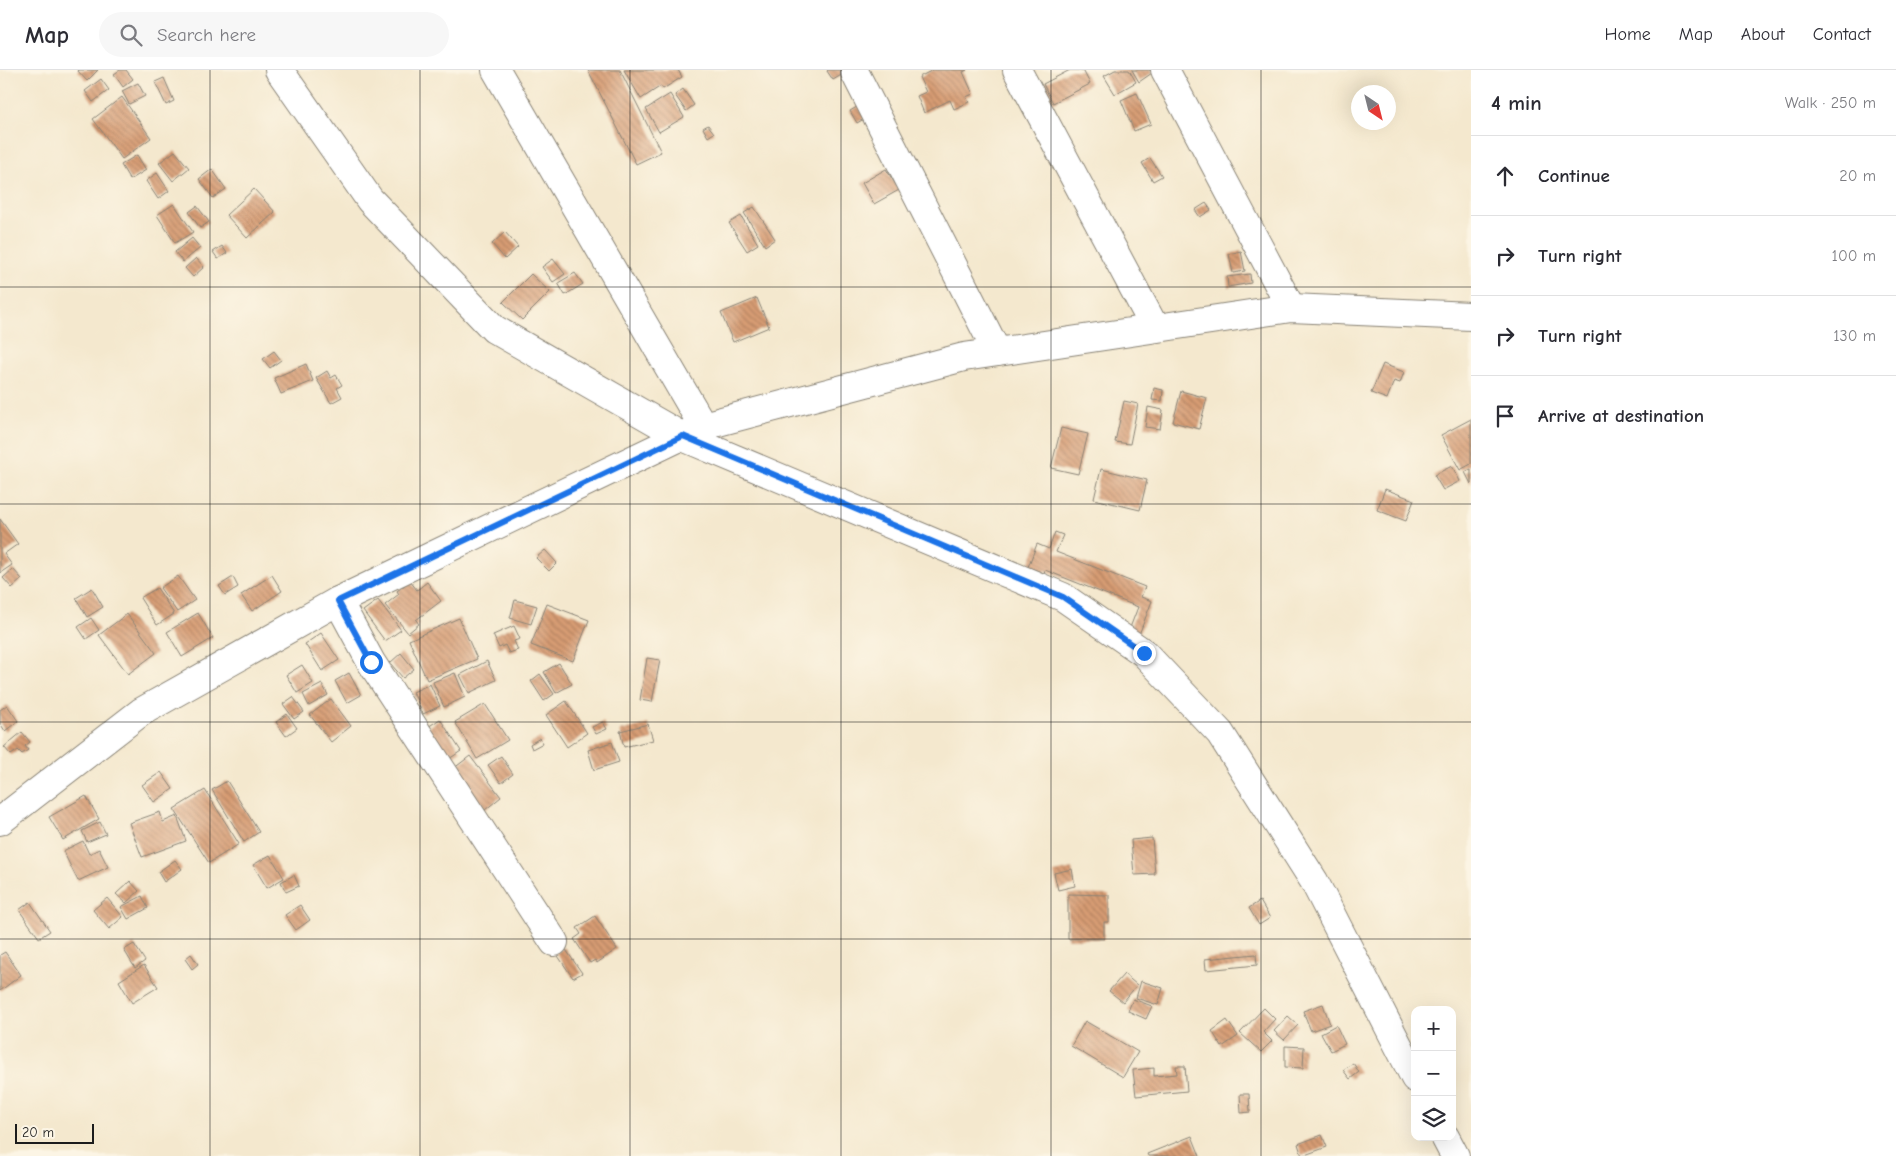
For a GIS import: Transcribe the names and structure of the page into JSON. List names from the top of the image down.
{
  "scale_bar": "20 m",
  "north": "bottom right",
  "page": {
    "header": "Map",
    "search": "Search here",
    "nav": [
      "Home",
      "Map",
      "About",
      "Contact"
    ],
    "heading": ["4 min", "Walk · 250 m"],
    "list": [
      ["Continue", "20 m"],
      ["Turn right", "100 m"],
      ["Turn right", "130 m"],
      "Arrive at destination"
    ],
    "map_buttons": ["+", "−"],
    "scale": "20 m"
  }
}
